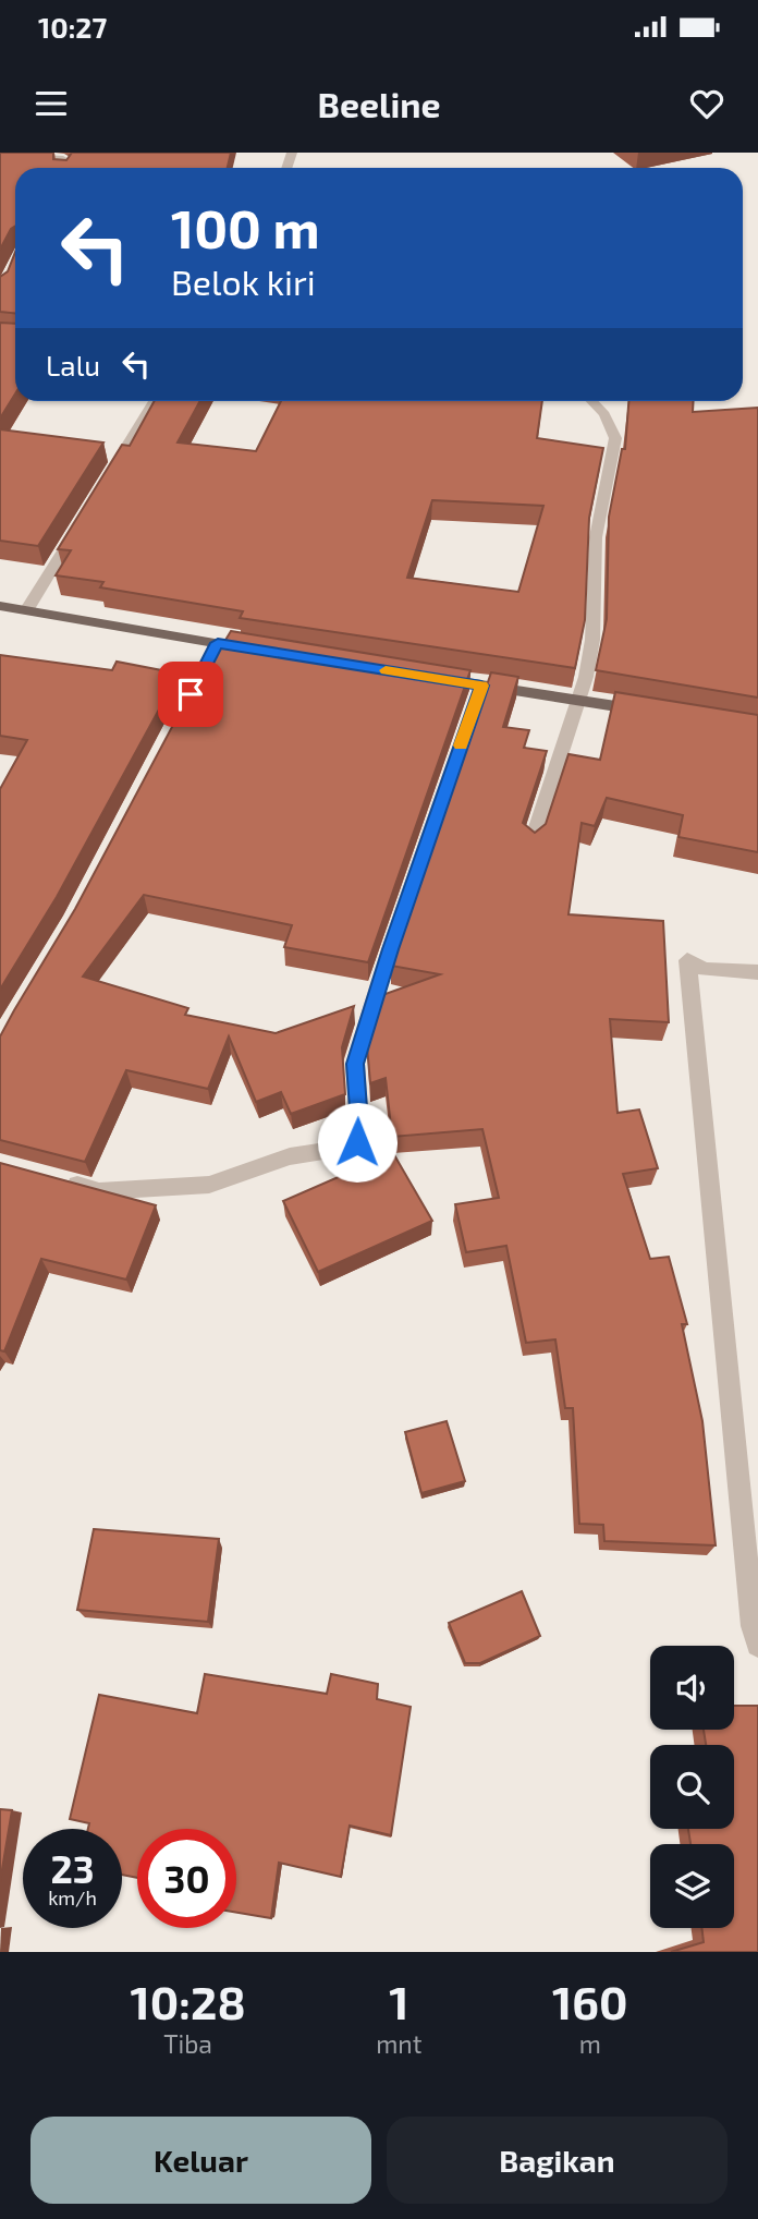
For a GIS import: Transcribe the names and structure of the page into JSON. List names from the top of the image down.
{
  "page": {
    "status": "10:27",
    "header": "Beeline",
    "turn": ["100 m", "Belok kiri"],
    "then": "Lalu",
    "speed": "23 km/h",
    "limit": "30",
    "eta": [
      "10:28",
      "Tiba",
      "1",
      "mnt",
      "160",
      "m"
    ],
    "buttons": ["Keluar", "Bagikan"]
  }
}
